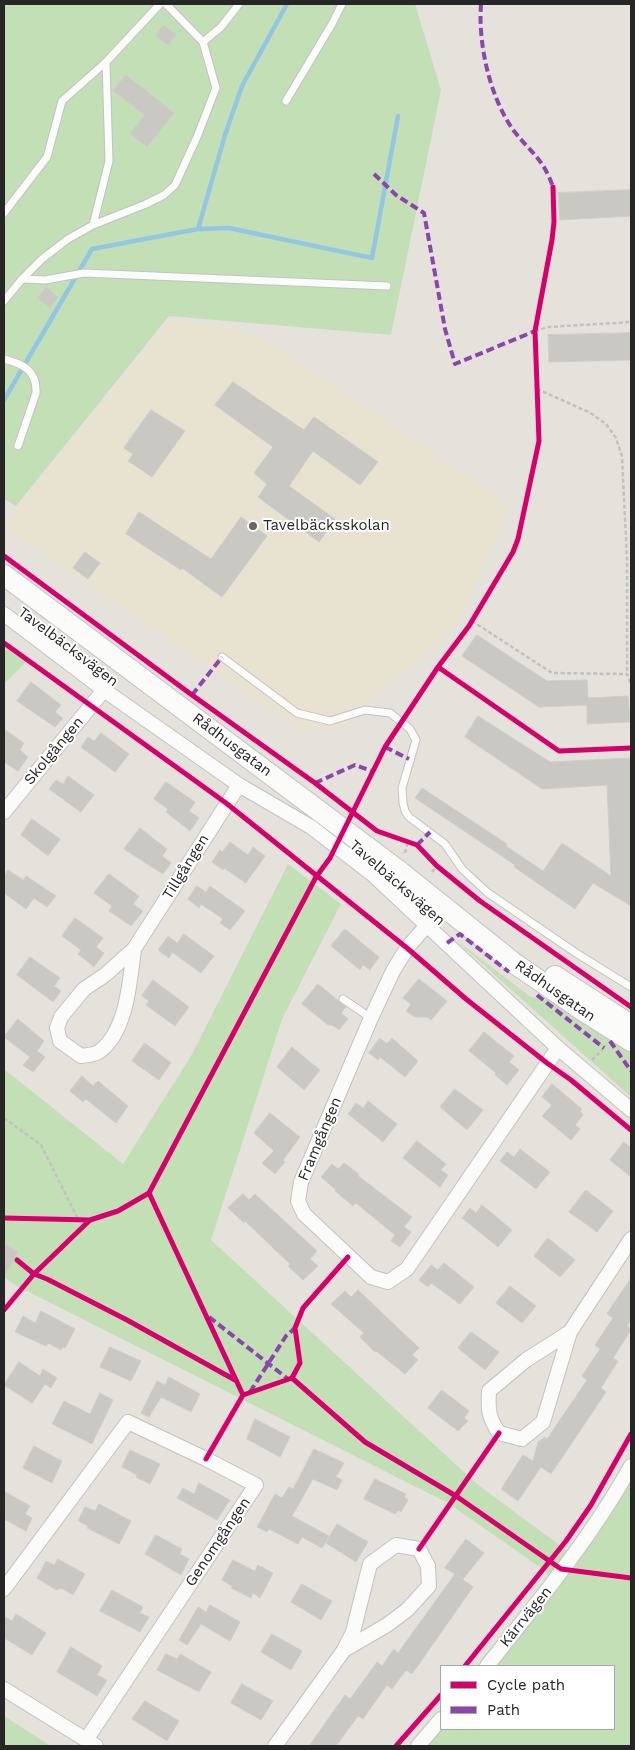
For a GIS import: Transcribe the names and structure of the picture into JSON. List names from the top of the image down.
{
  "streets": {
    "main road": ["Rådhusgatan"],
    "street": [
      "Tavelbäcksvägen",
      "Skolgången",
      "Tillgången",
      "Framgången",
      "Genomgången",
      "Kärrvägen"
    ]
  },
  "crossings": [
    ["Tavelbäcksvägen", "Skolgången"],
    ["Tavelbäcksvägen", "Tillgången"],
    ["Tavelbäcksvägen", "Framgången"]
  ],
  "places": ["Tavelbäcksskolan"],
  "legend": ["Cycle path", "Path"]
}
